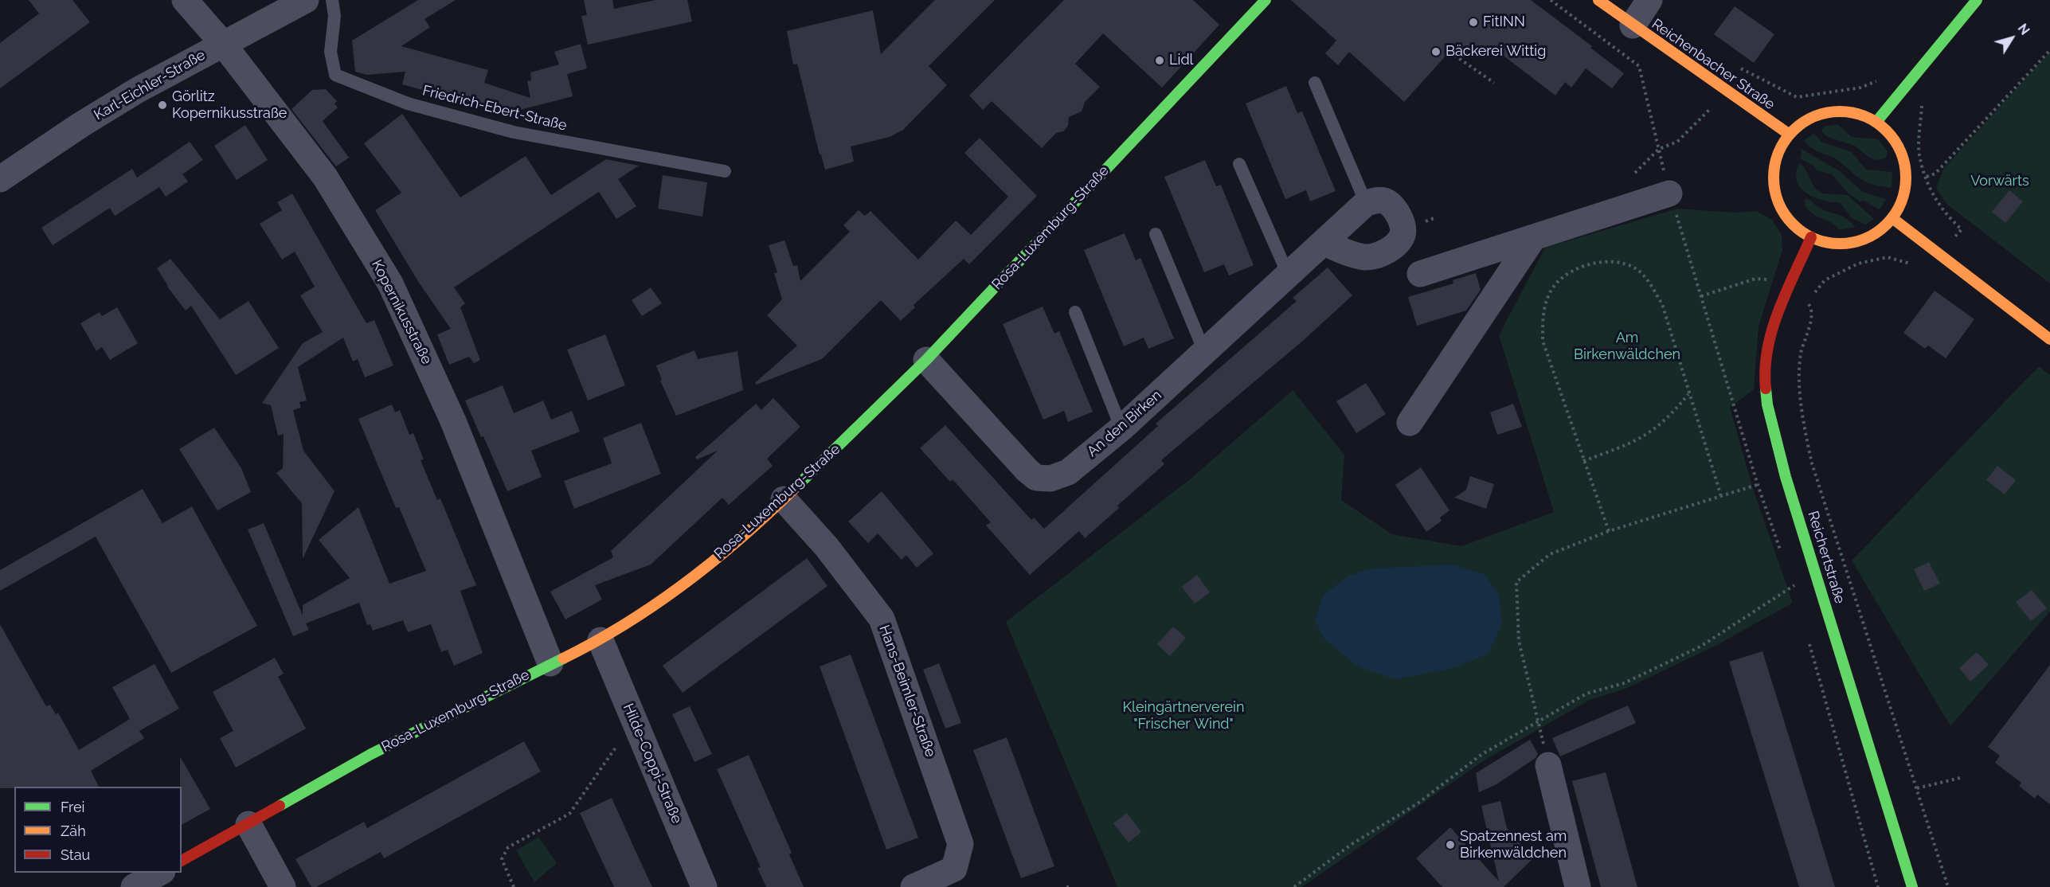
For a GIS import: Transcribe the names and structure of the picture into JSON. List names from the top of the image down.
{
  "streets": {
    "street": [
      "Reichenbacher Straße",
      "Karl-Eichler-Straße",
      "Rosa-Luxemburg-Straße",
      "Kopernikusstraße",
      "An den Birken",
      "Reichertstraße",
      "Hans-Beimler-Straße",
      "Hilde-Coppi-Straße"
    ],
    "lane": ["Friedrich-Ebert-Straße"]
  },
  "crossings": [
    ["Reichenbacher Straße", "Reichertstraße"],
    ["Karl-Eichler-Straße", "Kopernikusstraße"],
    ["Rosa-Luxemburg-Straße", "Kopernikusstraße"],
    ["Rosa-Luxemburg-Straße", "An den Birken"],
    ["Rosa-Luxemburg-Straße", "Hans-Beimler-Straße"],
    ["Rosa-Luxemburg-Straße", "Hilde-Coppi-Straße"]
  ],
  "parks": ["Vorwärts", "Am Birkenwäldchen", "Kleingärtnerverein \"Frischer Wind\""],
  "places": [
    "FitINN",
    "Bäckerei Wittig",
    "Lidl",
    "Görlitz Kopernikusstraße",
    "Spatzennest am Birkenwäldchen"
  ],
  "legend": ["Frei", "Zäh", "Stau"],
  "north": "top right"
}
